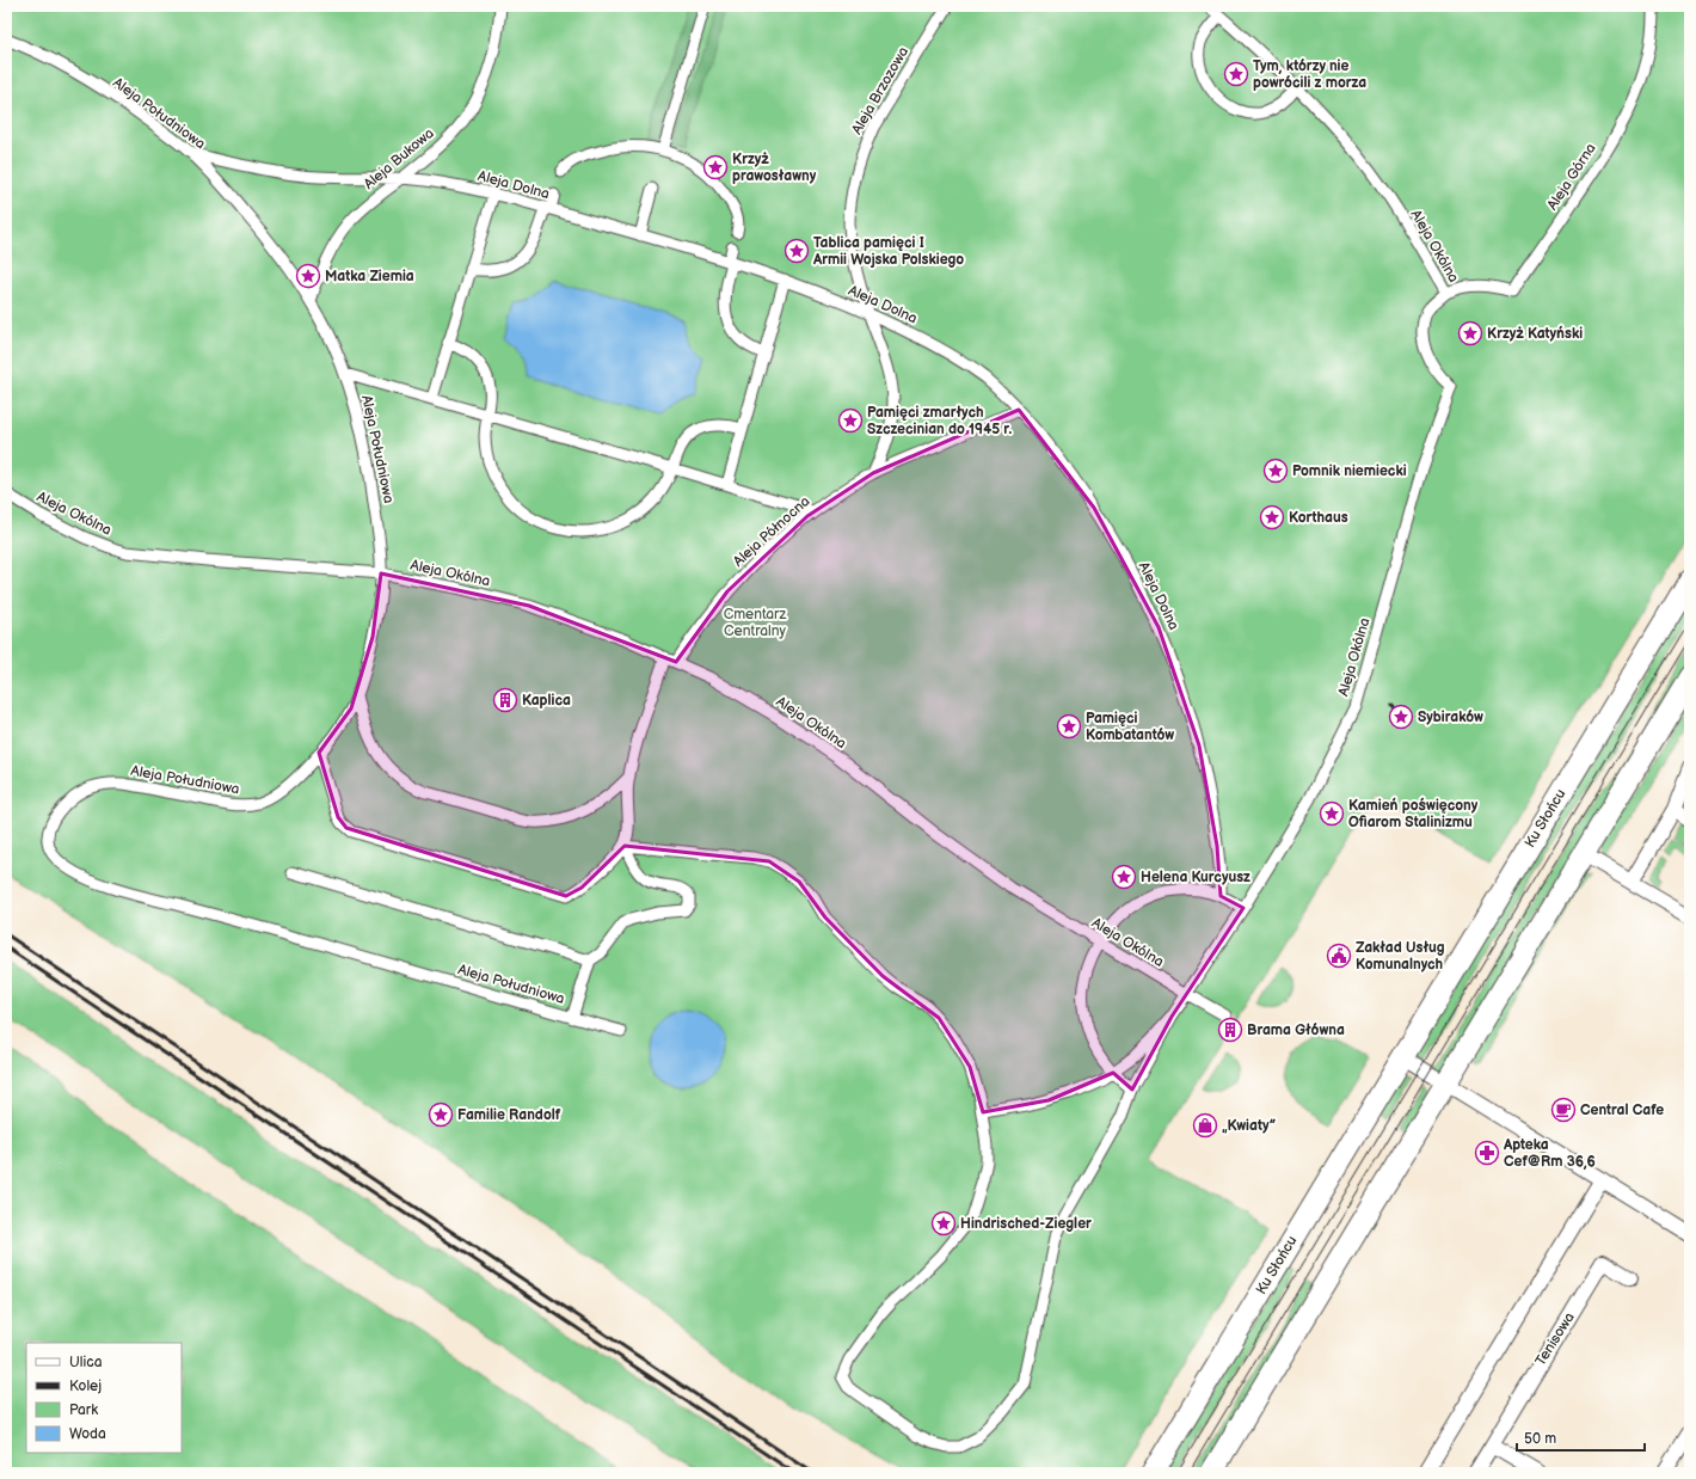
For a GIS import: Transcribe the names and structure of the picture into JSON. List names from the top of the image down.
{
  "streets": {
    "main road": ["Ku Słońcu"],
    "street": [
      "Aleja Brzozowa",
      "Aleja Południowa",
      "Aleja Bukowa",
      "Aleja Górna",
      "Aleja Dolna",
      "Aleja Okólna",
      "Aleja Północna",
      "Tenisowa"
    ]
  },
  "crossings": [
    ["Aleja Brzozowa", "Aleja Dolna"],
    ["Aleja Brzozowa", "Aleja Północna"],
    ["Aleja Południowa", "Aleja Bukowa"],
    ["Aleja Południowa", "Aleja Dolna"],
    ["Aleja Południowa", "Aleja Okólna"],
    ["Aleja Bukowa", "Aleja Dolna"],
    ["Aleja Górna", "Aleja Okólna"],
    ["Aleja Dolna", "Aleja Północna"],
    ["Aleja Okólna", "Aleja Północna"]
  ],
  "parks": ["Cmentarz Centralny"],
  "places": {
    "place": [
      "Tym, którzy nie powrócili z morza",
      "Krzyż prawosławny",
      "Tablica pamięci I Armii Wojska Polskiego",
      "Matka Ziemia",
      "Krzyż Katyński",
      "Pamięci zmarłych Szczecinian do 1945 r.",
      "Pomnik niemiecki",
      "Korthaus",
      "Sybiraków",
      "Pamięci Kombatantów",
      "Kamień poświęcony Ofiarom Stalinizmu",
      "Helena Kurcyusz",
      "Familie Randolf",
      "Hindrisched-Ziegler"
    ],
    "building": ["Kaplica", "Brama Główna"],
    "public building": ["Zakład Usług Komunalnych"],
    "cafe": ["Central Cafe"],
    "shop": ["„Kwiaty”"],
    "pharmacy": ["Apteka Cef@Rm 36,6"]
  },
  "legend": [
    "Ulica",
    "Kolej",
    "Park",
    "Woda"
  ],
  "scale_bar": "50 m"
}
